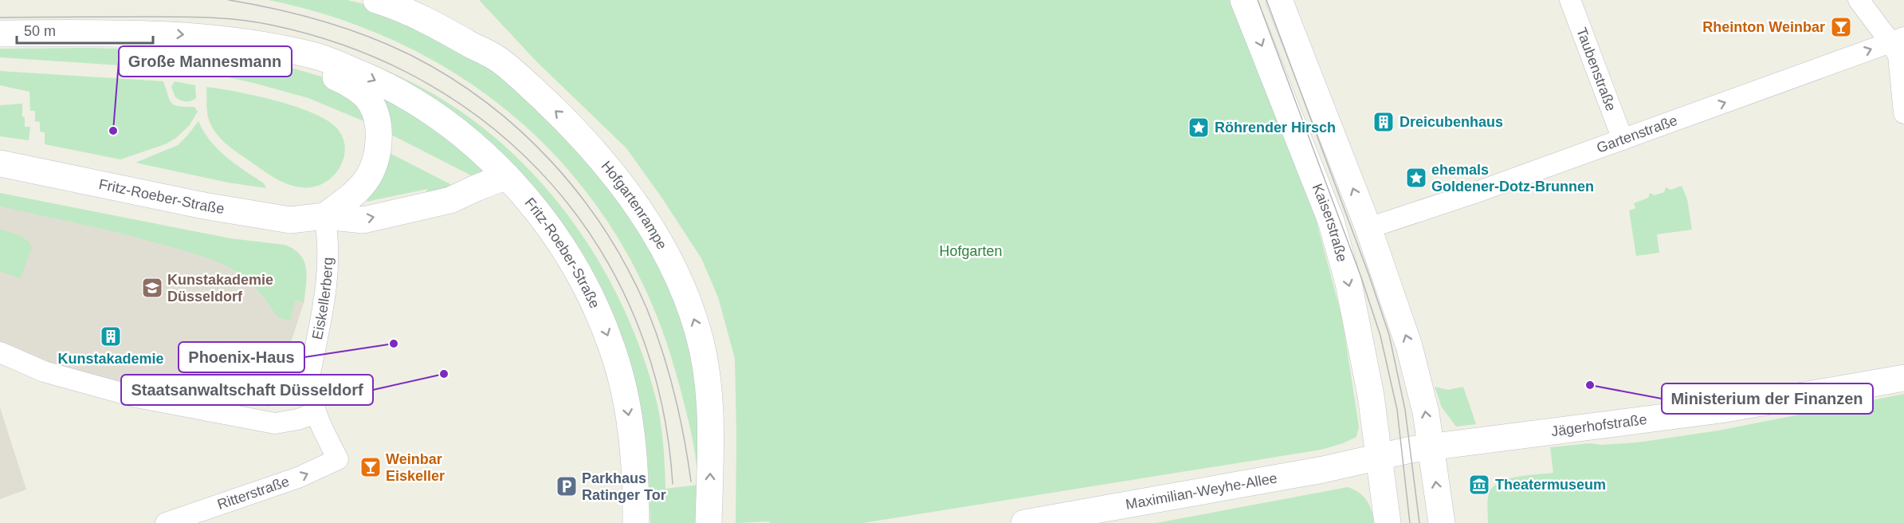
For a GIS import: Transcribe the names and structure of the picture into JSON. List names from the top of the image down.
{
  "streets": {
    "main road": [
      "Fritz-Roeber-Straße",
      "Hofgartenrampe",
      "Kaiserstraße",
      "Jägerhofstraße",
      "Maximilian-Weyhe-Allee"
    ],
    "street": [
      "Taubenstraße",
      "Gartenstraße",
      "Eiskellerberg",
      "Ritterstraße"
    ]
  },
  "crossings": [
    ["Taubenstraße", "Gartenstraße"],
    ["Fritz-Roeber-Straße", "Eiskellerberg"],
    ["Kaiserstraße", "Jägerhofstraße"],
    ["Kaiserstraße", "Maximilian-Weyhe-Allee"],
    ["Eiskellerberg", "Ritterstraße"],
    ["Jägerhofstraße", "Maximilian-Weyhe-Allee"]
  ],
  "one_way": ["Gartenstraße", "Hofgartenrampe", "Ritterstraße"],
  "parks": ["Hofgarten"],
  "places": {
    "bar": ["Rheinton Weinbar", "Weinbar Eiskeller"],
    "building": ["Dreicubenhaus", "Kunstakademie"],
    "place": ["Röhrender Hirsch", "ehemals Goldener-Dotz-Brunnen"],
    "other": [
      "Große Mannesmann",
      "Phoenix-Haus",
      "Staatsanwaltschaft Düsseldorf",
      "Ministerium der Finanzen"
    ],
    "school or university": ["Kunstakademie Düsseldorf"],
    "museum": ["Theatermuseum"],
    "parking": ["Parkhaus Ratinger Tor"]
  },
  "scale_bar": "50 m"
}
